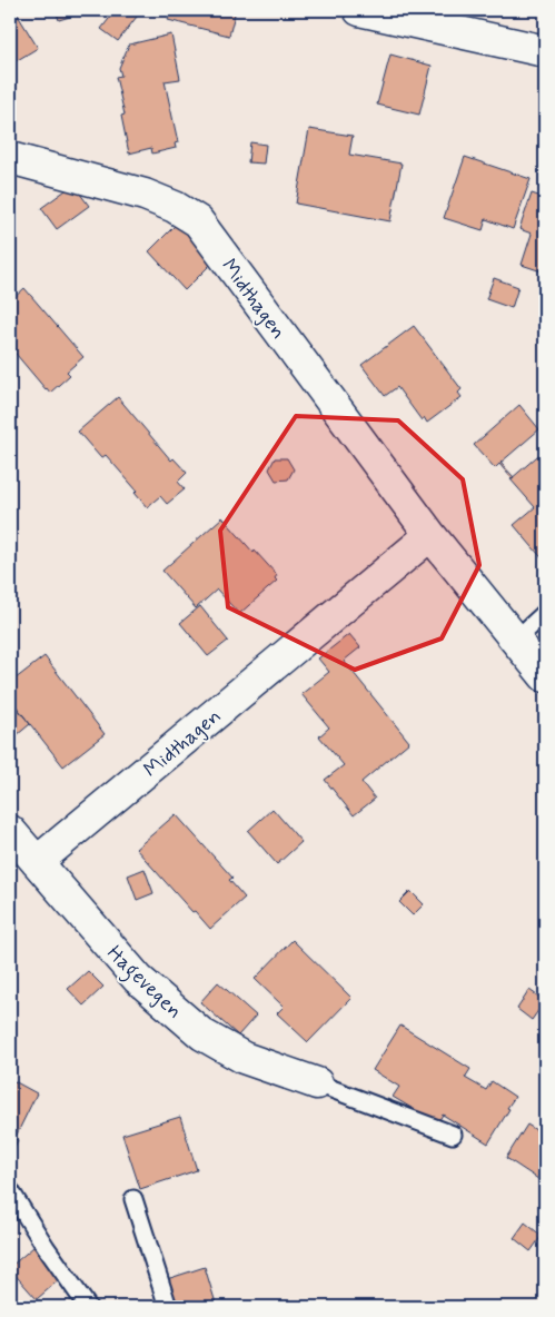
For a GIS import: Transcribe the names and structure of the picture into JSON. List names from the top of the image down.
{
  "streets": {
    "street": ["Midthagen", "Hagevegen"]
  },
  "crossings": [
    ["Midthagen", "Hagevegen"]
  ]
}
